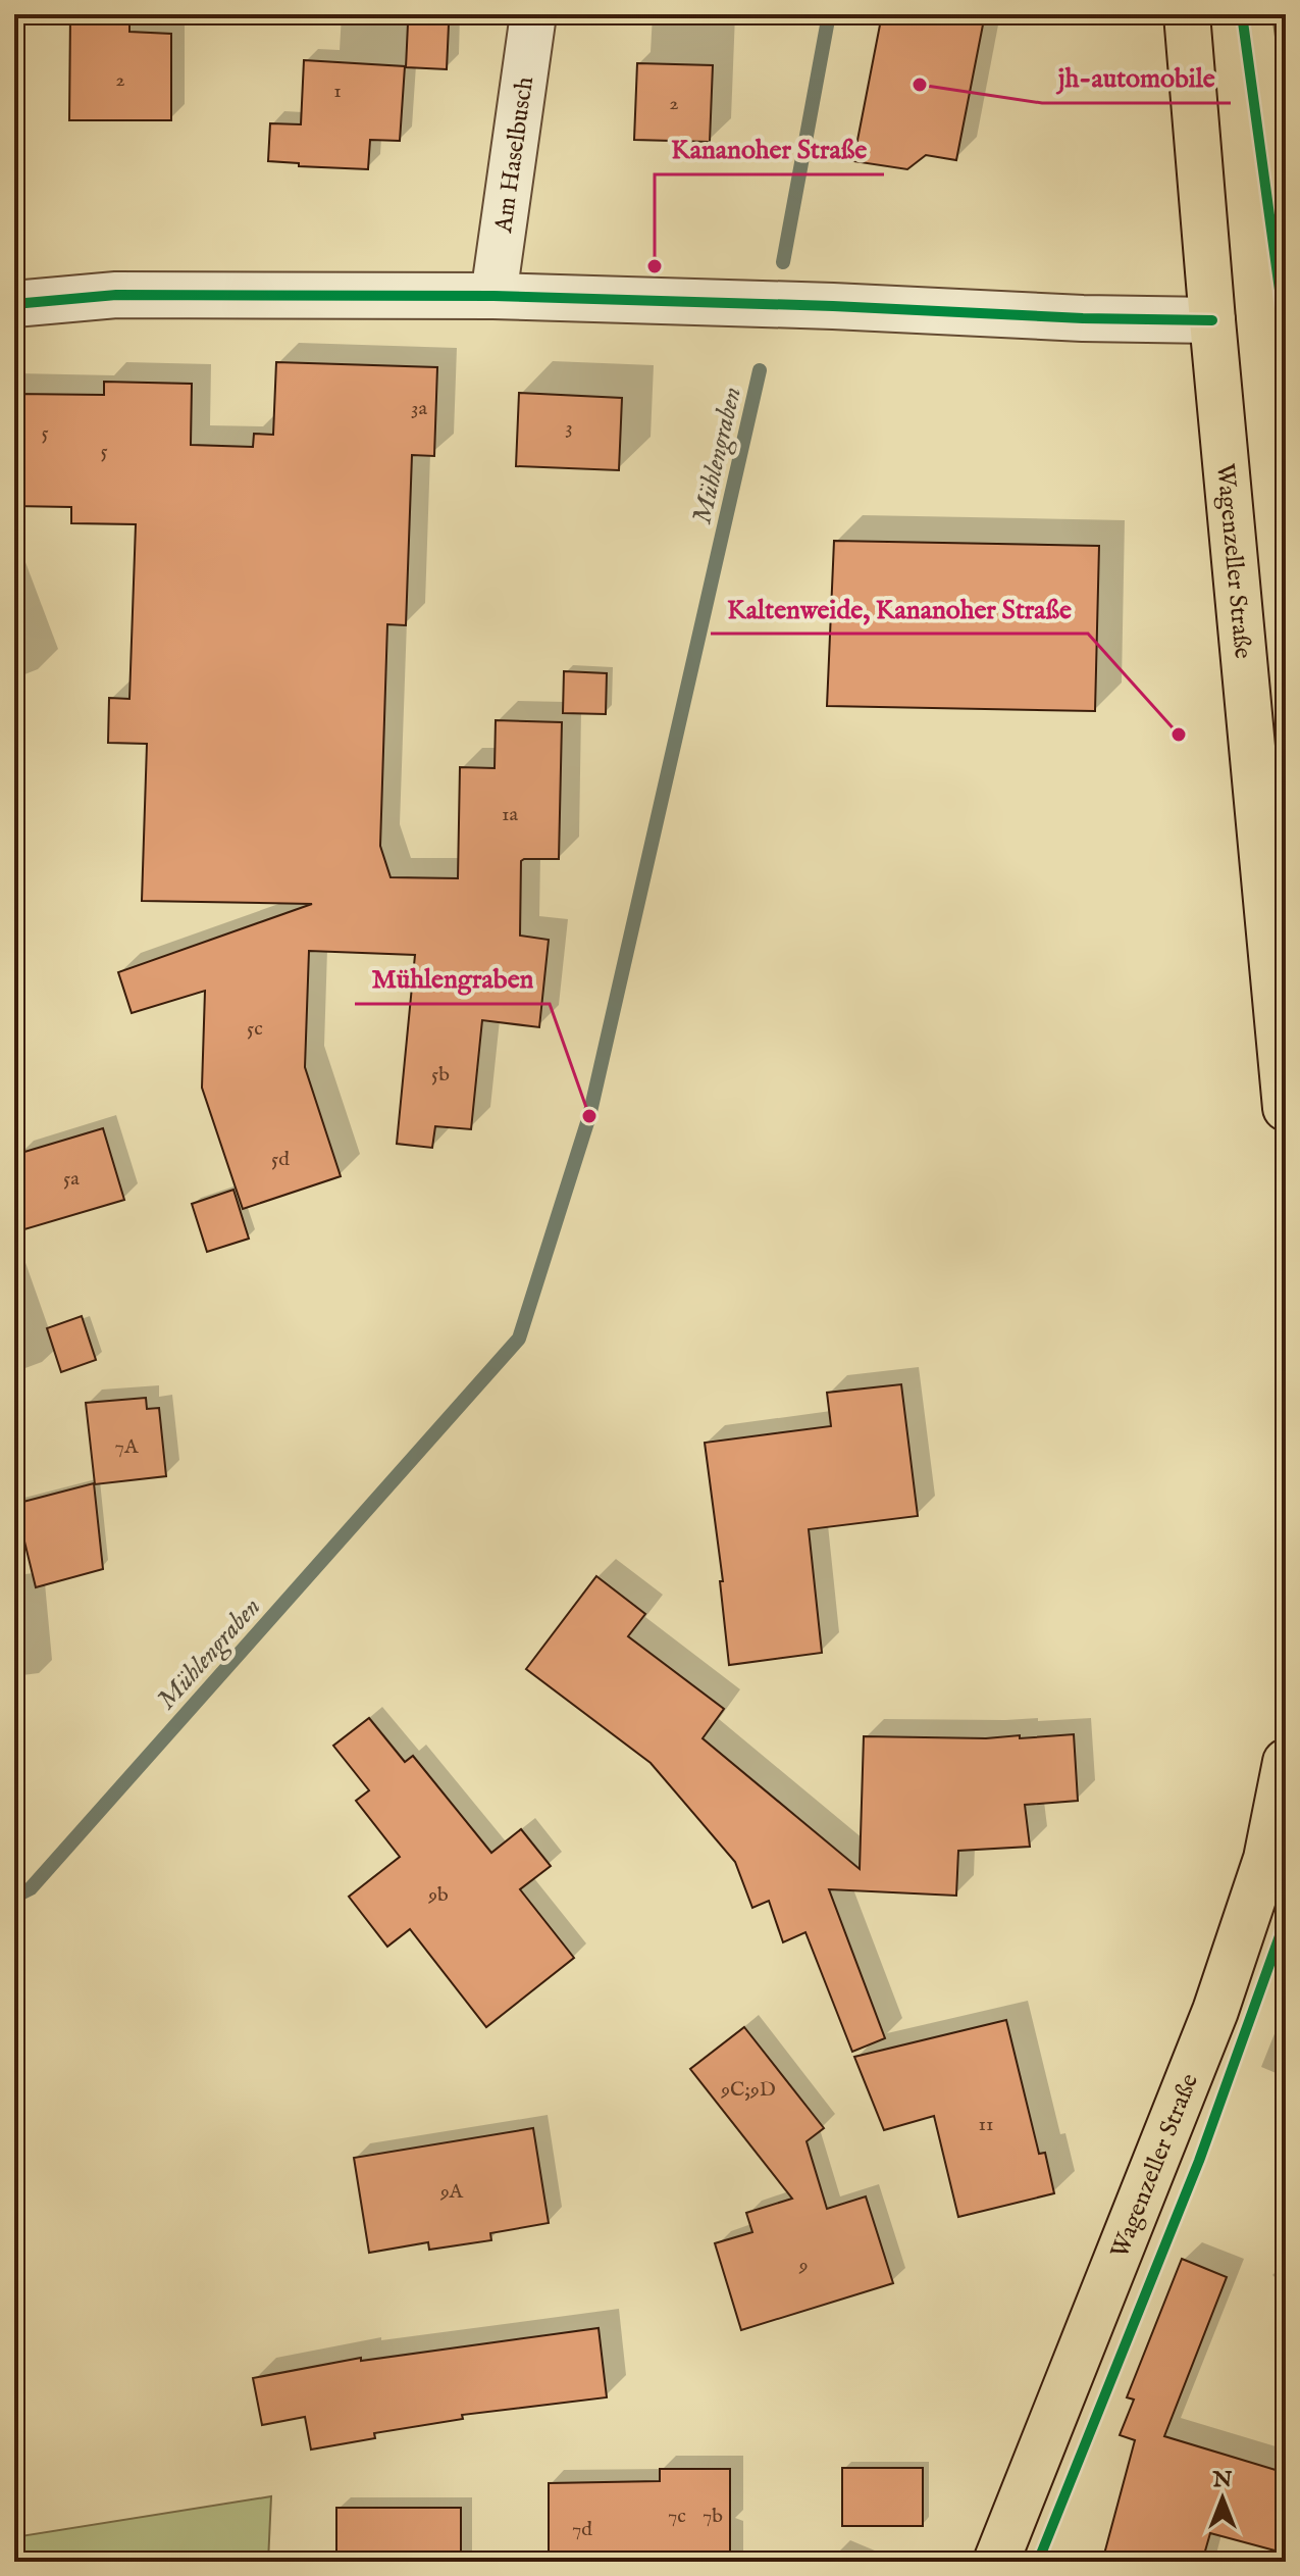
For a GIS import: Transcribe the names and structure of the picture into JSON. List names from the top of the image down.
{
  "streets": {
    "main road": ["Wagenzeller Straße"],
    "street": ["Am Haselbusch"]
  },
  "water": ["Mühlengraben"],
  "places": [
    "jh-automobile",
    "Kananoher Straße",
    "Kaltenweide, Kananoher Straße",
    "Mühlengraben"
  ],
  "house_numbers": [
    "2",
    "1",
    "2",
    "3a",
    "3",
    "5",
    "5",
    "1a",
    "5c",
    "5b",
    "5d",
    "5a",
    "7A",
    "9b",
    "9C;9D",
    "11",
    "9A",
    "9",
    "7c",
    "7b",
    "7d"
  ],
  "north": "top"
}
